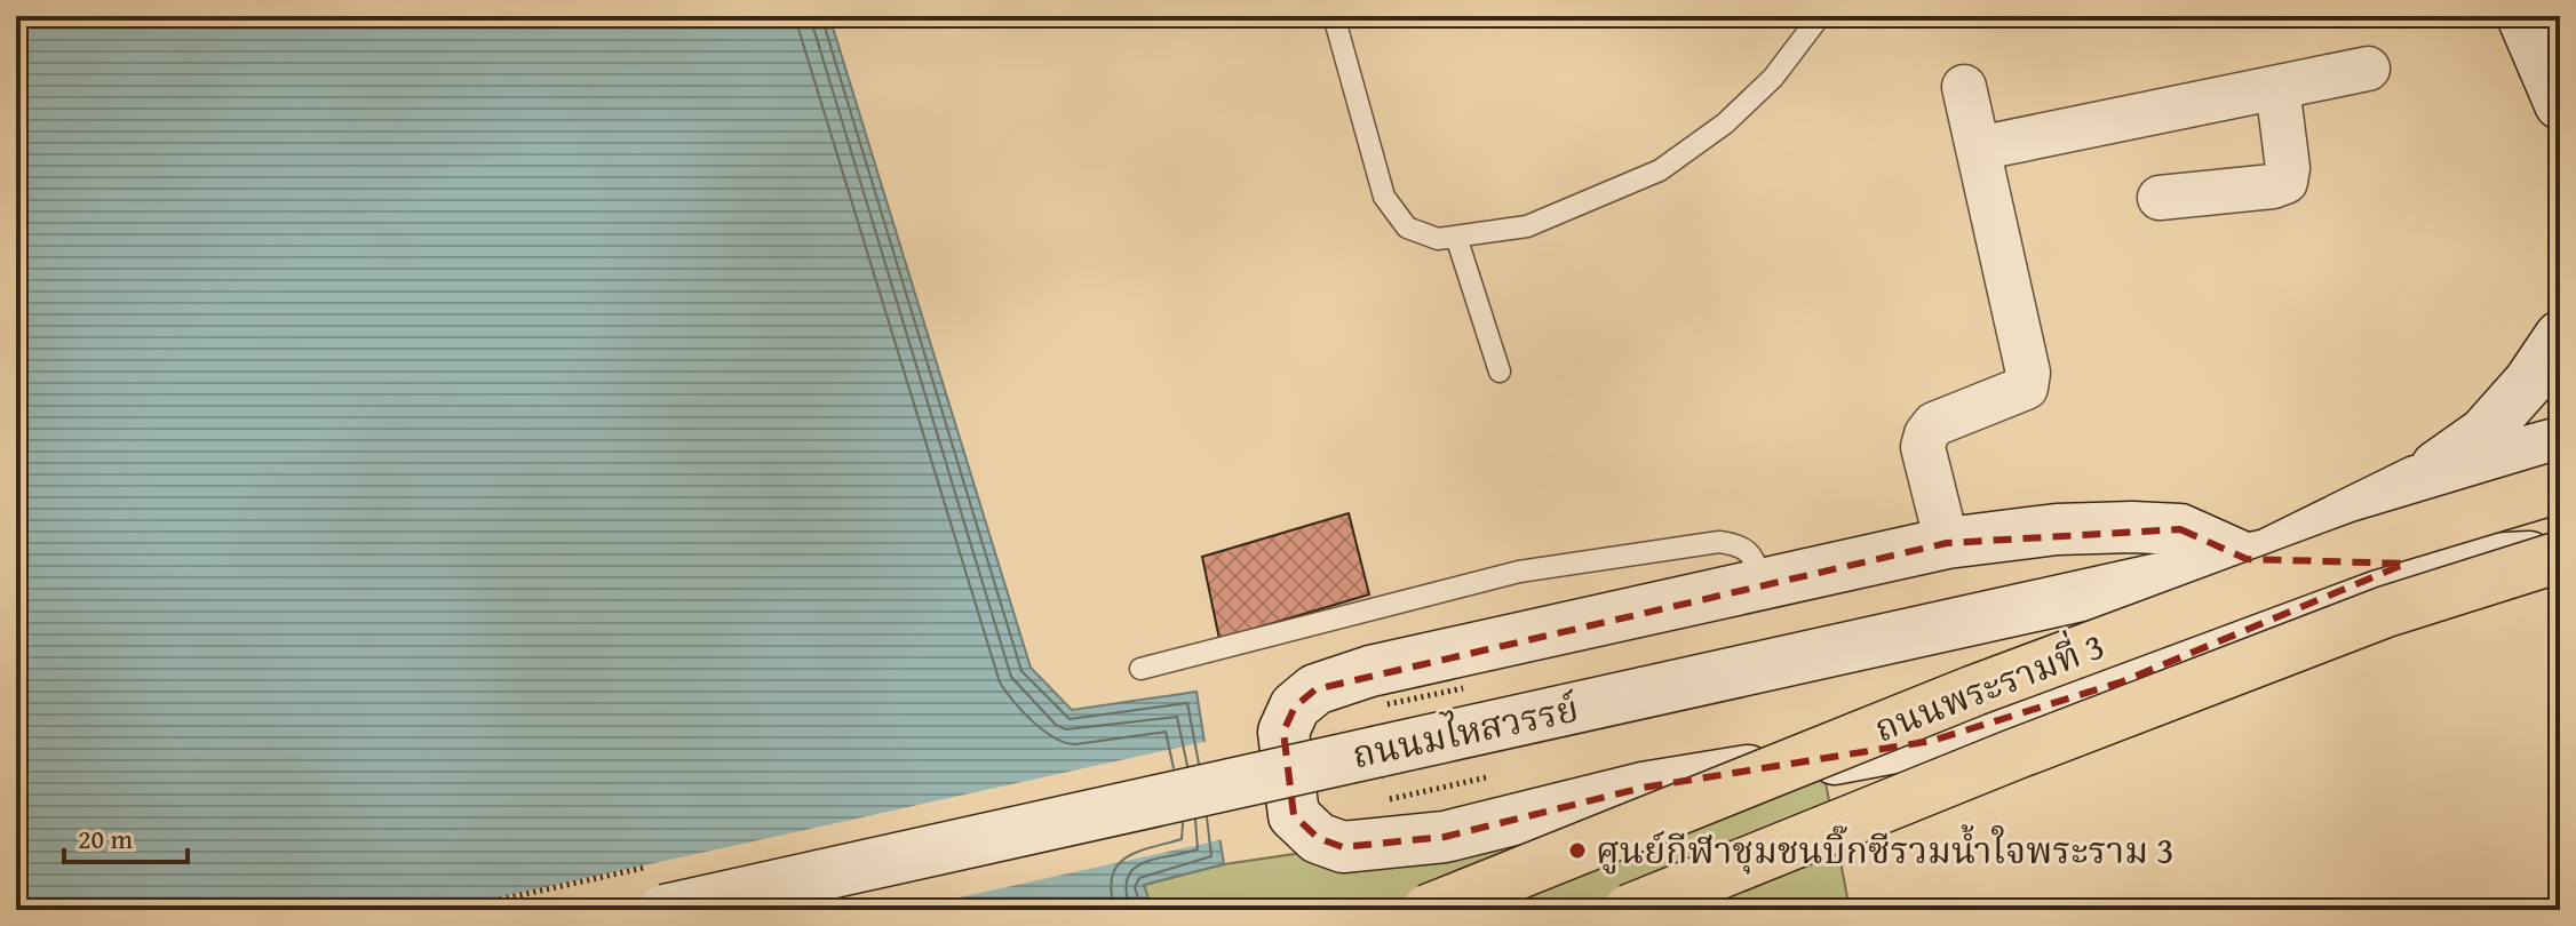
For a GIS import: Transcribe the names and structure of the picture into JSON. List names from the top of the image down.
{
  "streets": {
    "main road": ["ถนนพระรามที่ 3", "ถนนมไหสวรรย์"]
  },
  "crossings": [
    ["ถนนพระรามที่ 3", "ถนนมไหสวรรย์"]
  ],
  "places": ["ศูนย์กีฬาชุมชนบิ๊กซีรวมน้ำใจพระราม 3"],
  "scale_bar": "20 m"
}
